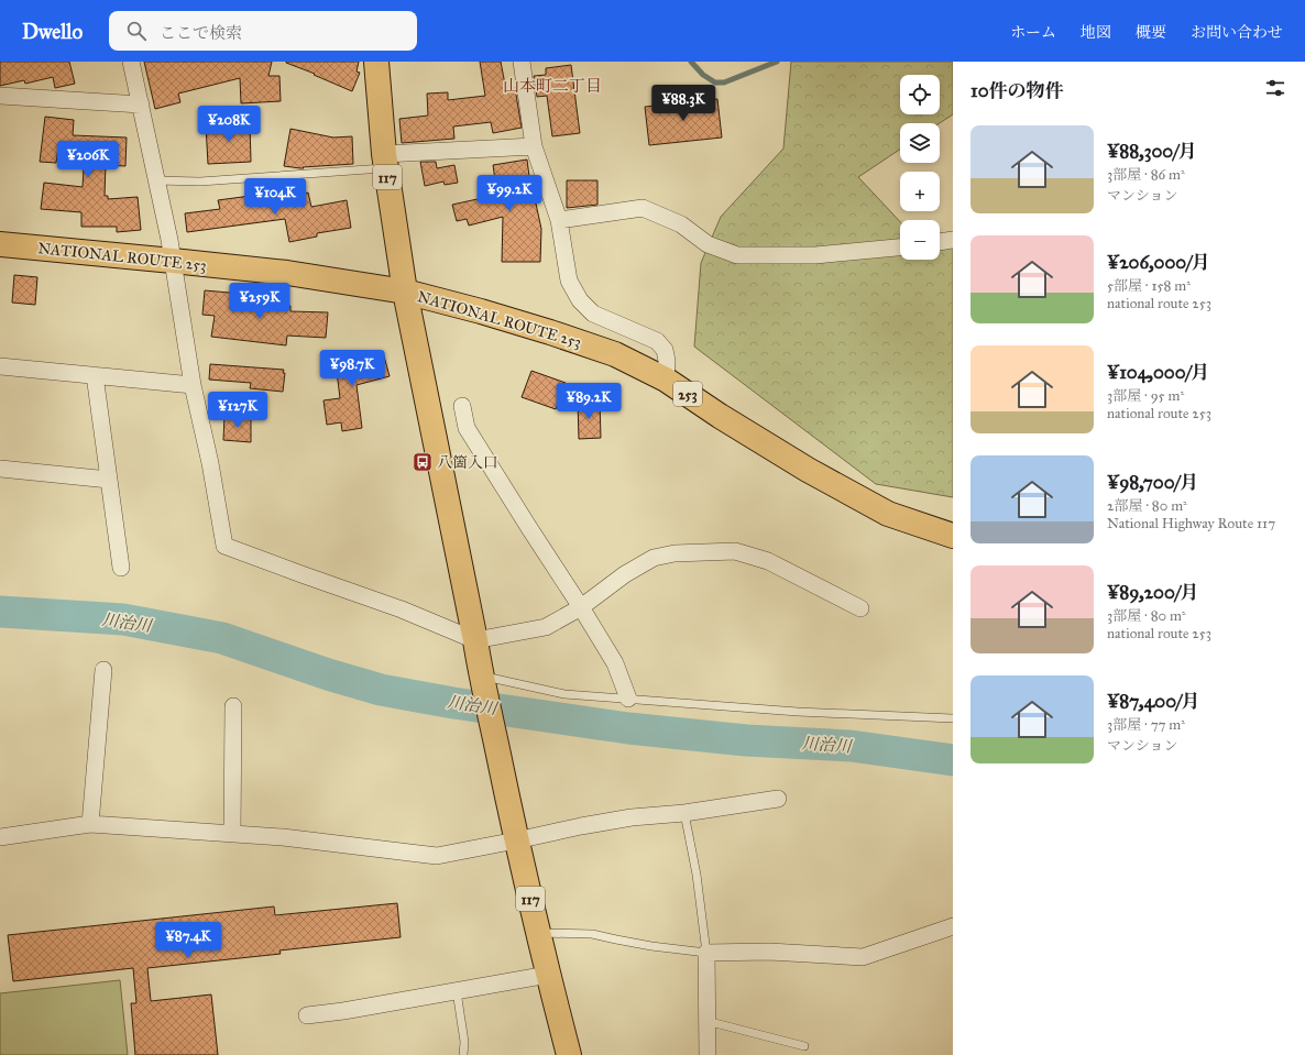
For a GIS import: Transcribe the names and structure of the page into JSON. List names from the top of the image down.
{
  "streets": {
    "highway": ["117", "NATIONAL ROUTE 253", "253"]
  },
  "crossings": [
    ["117", "NATIONAL ROUTE 253"]
  ],
  "districts": ["山本町二丁目"],
  "water": ["川治川"],
  "places": {
    "bus stop": ["八箇入口"]
  },
  "page": {
    "header": "Dwello",
    "search": "ここで検索",
    "nav": [
      "ホーム",
      "地図",
      "概要",
      "お問い合わせ"
    ],
    "heading": "10件の物件",
    "map_buttons": ["+", "−"],
    "price": [
      "¥88.3K",
      "¥208K",
      "¥206K",
      "¥99.2K",
      "¥104K",
      "¥259K",
      "¥98.7K",
      "¥89.2K",
      "¥127K",
      "¥87.4K"
    ],
    "list": [
      {
        "name": "¥88,300/月",
        "note": "3部屋 · 86 m² · マンション"
      },
      {
        "name": "¥206,000/月",
        "note": "5部屋 · 158 m² · national route 253"
      },
      {
        "name": "¥104,000/月",
        "note": "3部屋 · 95 m² · national route 253"
      },
      {
        "name": "¥98,700/月",
        "note": "2部屋 · 80 m² · National Highway Route 117"
      },
      {
        "name": "¥89,200/月",
        "note": "3部屋 · 80 m² · national route 253"
      },
      {
        "name": "¥87,400/月",
        "note": "3部屋 · 77 m² · マンション"
      }
    ]
  }
}
